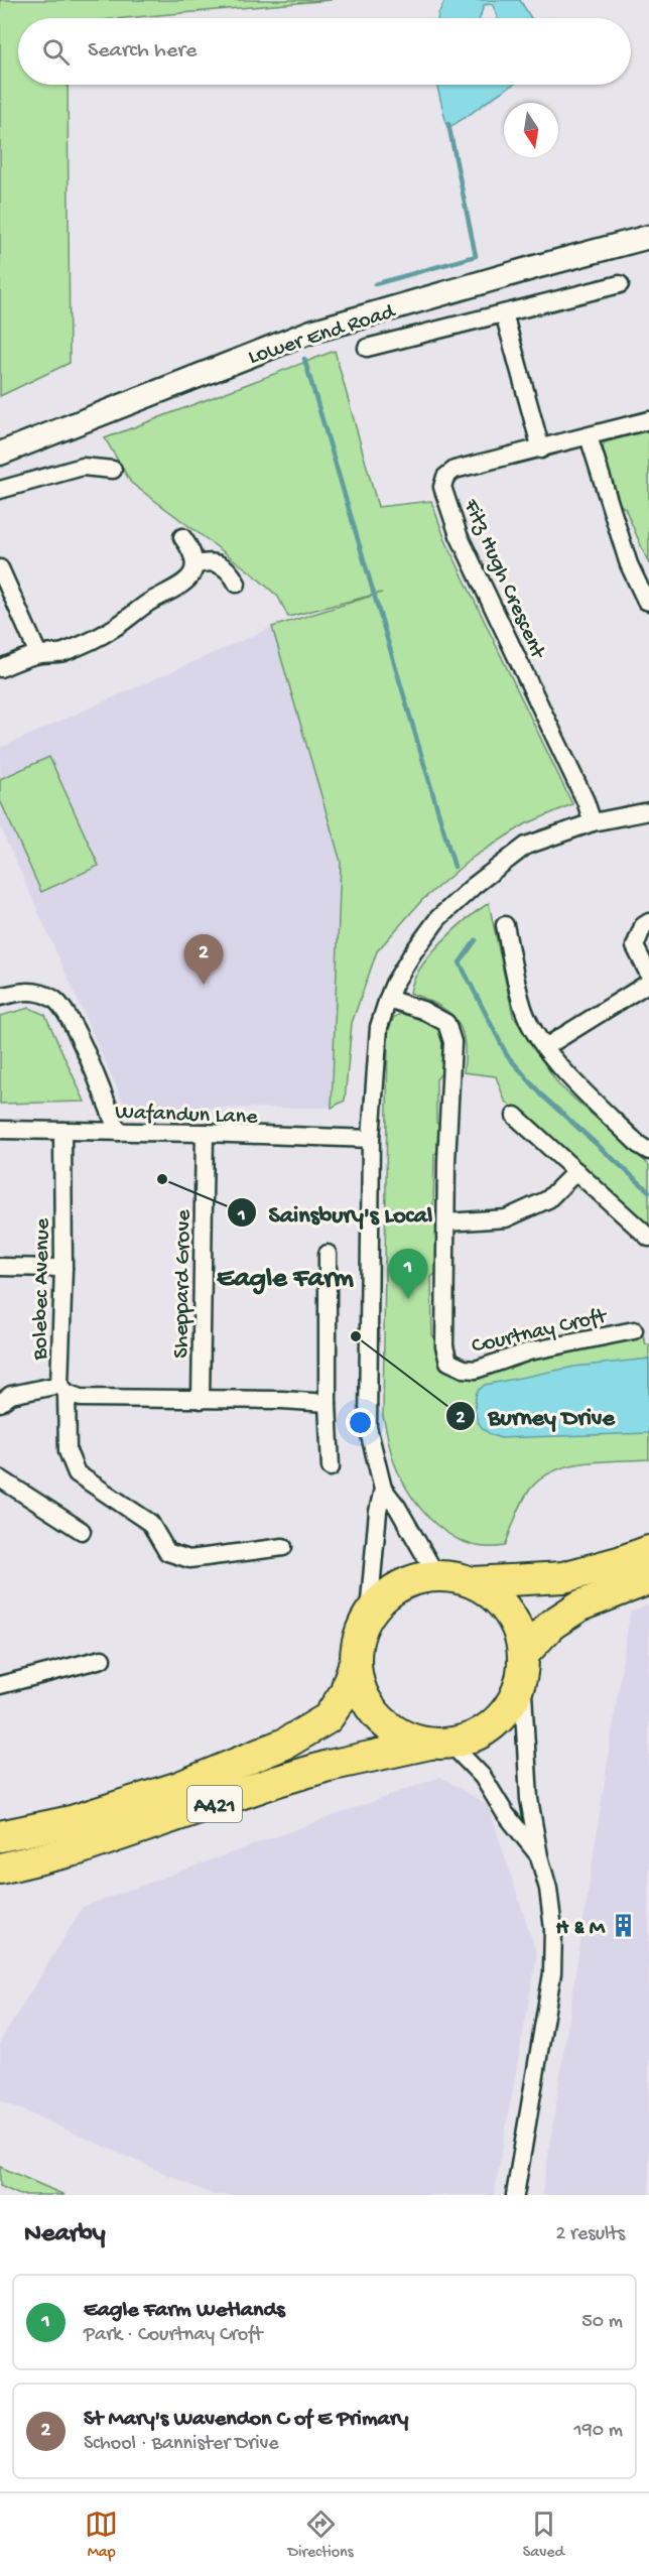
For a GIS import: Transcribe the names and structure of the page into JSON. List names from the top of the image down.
{
  "streets": {
    "highway": ["A421"],
    "street": [
      "Lower End Road",
      "Fitz Hugh Crescent",
      "Wafandun Lane",
      "Sheppard Grove",
      "Bolebec Avenue",
      "Courtnay Croft"
    ]
  },
  "crossings": [
    ["Wafandun Lane", "Sheppard Grove"],
    ["Wafandun Lane", "Bolebec Avenue"]
  ],
  "districts": ["Eagle Farm"],
  "places": {
    "other": ["Sainsbury's Local", "Burney Drive"],
    "building": ["H & M"]
  },
  "north": "bottom",
  "page": {
    "search": "Search here",
    "pins": ["2", "1"],
    "heading": ["Nearby", "2 results"],
    "list": [
      {
        "mark": "1",
        "name": "Eagle Farm Wetlands",
        "note": "Park · Courtnay Croft",
        "value": "50 m"
      },
      {
        "mark": "2",
        "name": "St Mary's Wavendon C of E Primary",
        "note": "School · Bannister Drive",
        "value": "190 m"
      }
    ],
    "nav": ["Map", "Directions", "Saved"]
  }
}
